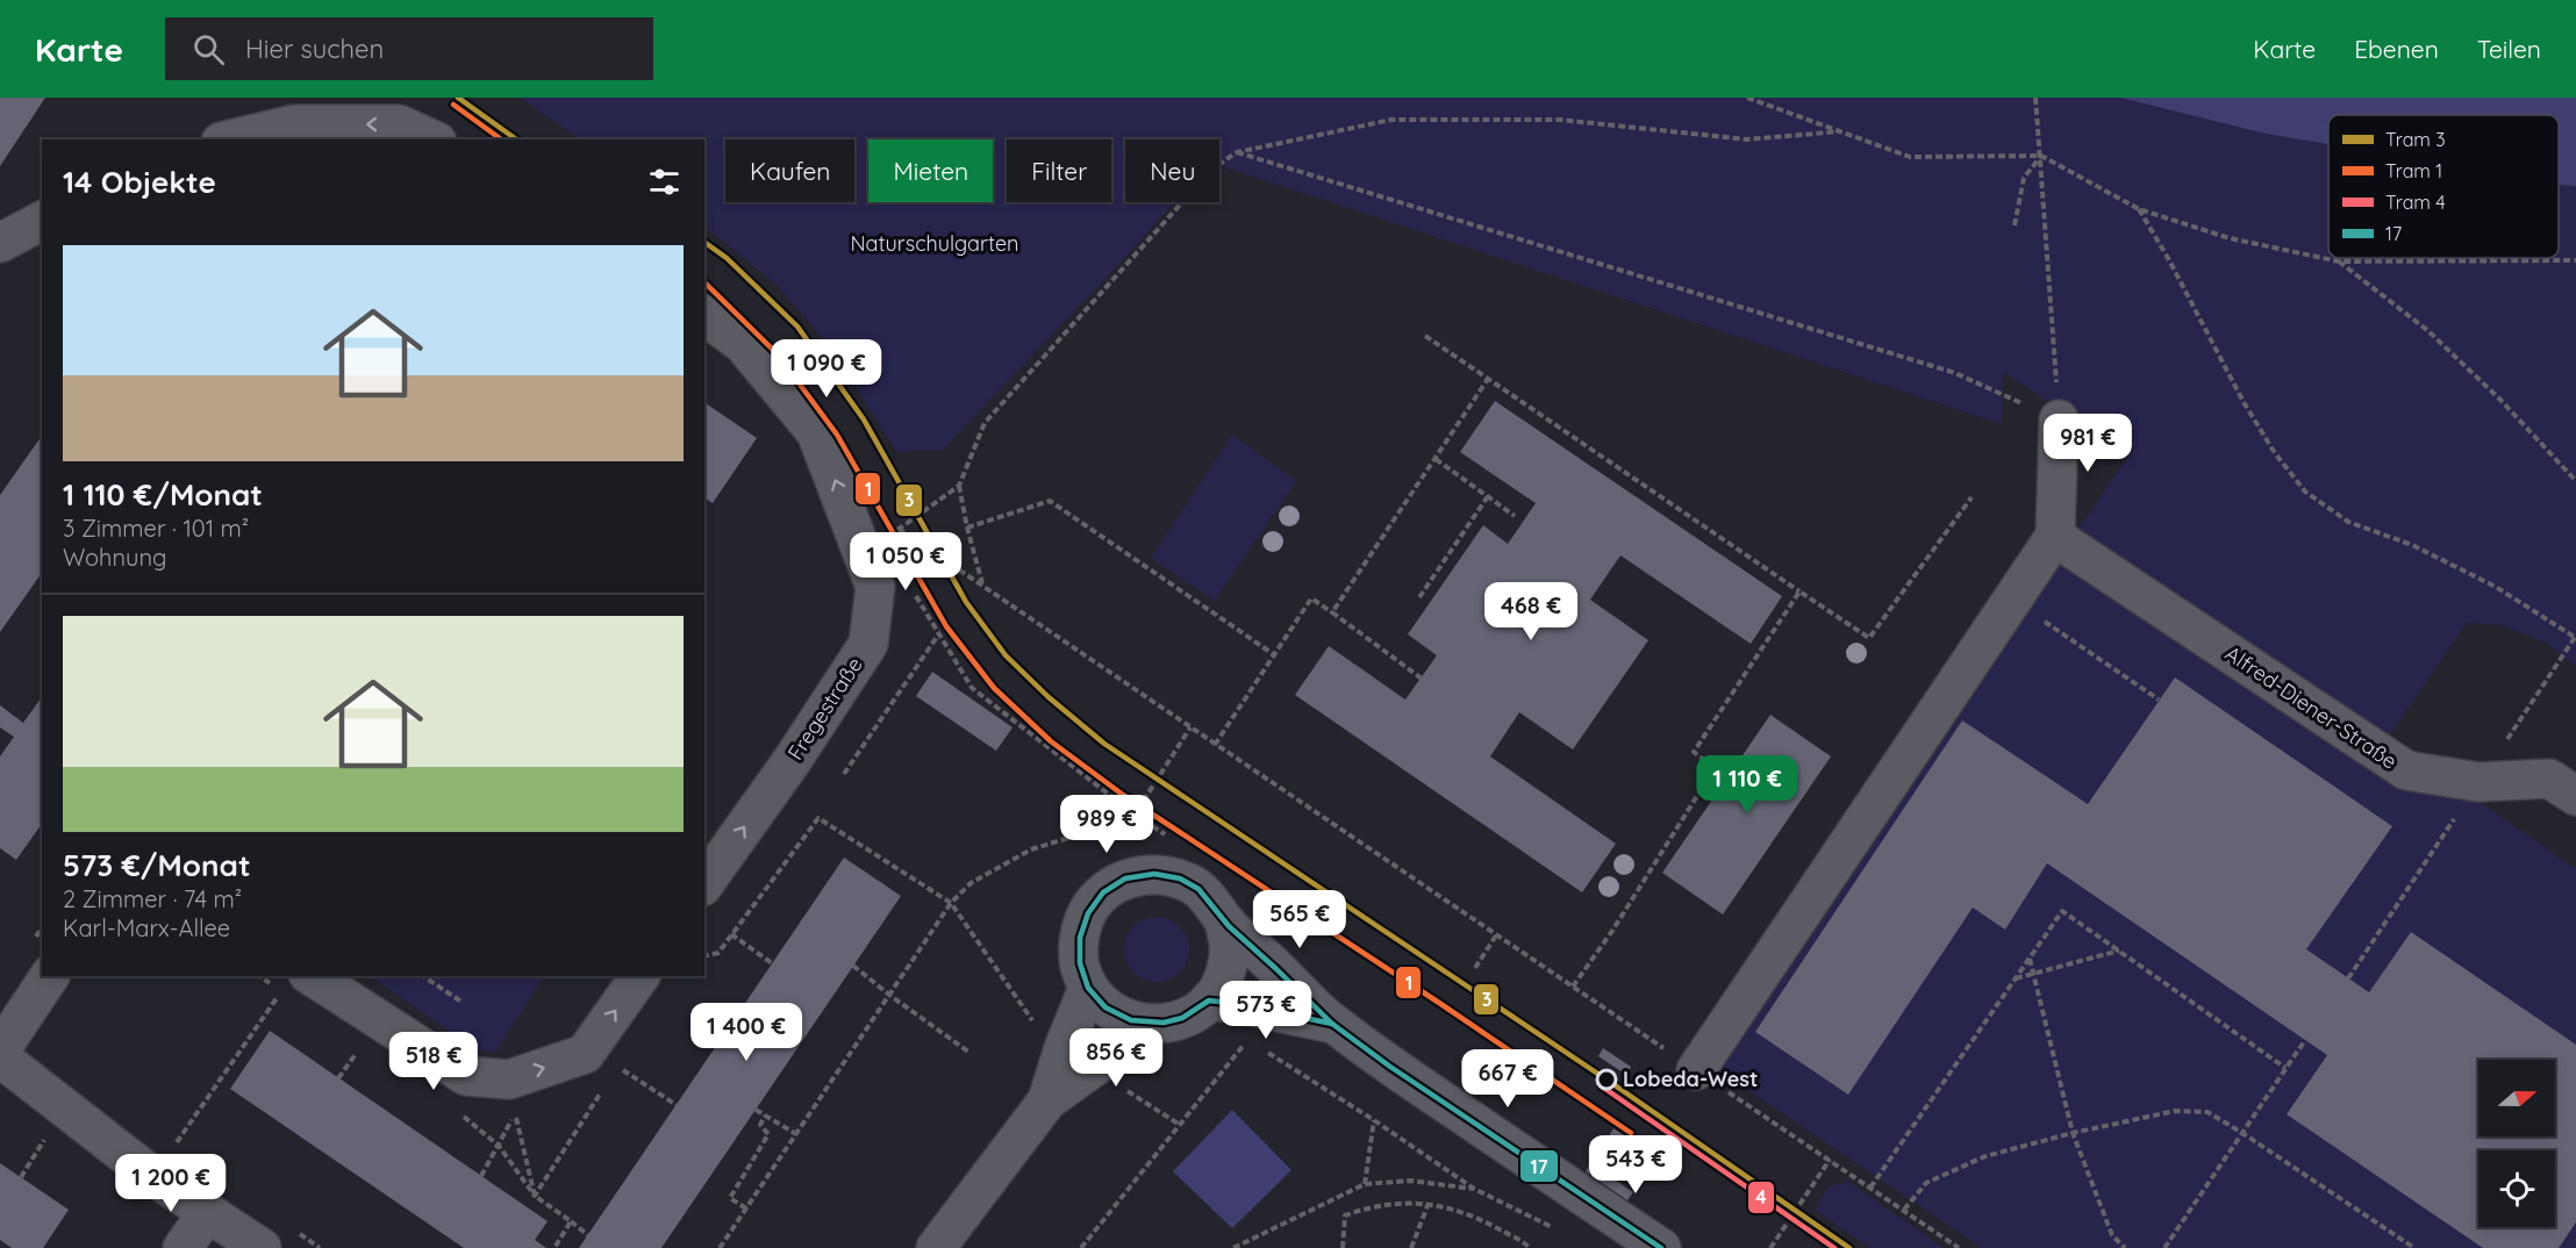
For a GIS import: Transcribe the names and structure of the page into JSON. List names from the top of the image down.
{
  "streets": {
    "street": ["Alfred-Diener-Straße", "Fregestraße"]
  },
  "one_way": ["Fregestraße"],
  "parks": ["Naturschulgarten"],
  "places": ["Lobeda-West"],
  "lines": [
    "tram line 3",
    "tram line 1",
    "transit line 17",
    "tram line 4"
  ],
  "legend": [
    "Tram 3",
    "Tram 1",
    "Tram 4",
    "17"
  ],
  "north": "right",
  "page": {
    "header": "Karte",
    "search": "Hier suchen",
    "nav": ["Karte", "Ebenen", "Teilen"],
    "chip": [
      "Kaufen",
      "Mieten",
      "Filter",
      "Neu"
    ],
    "heading": "14 Objekte",
    "list": [
      {
        "name": "1 110 €/Monat",
        "note": "3 Zimmer · 101 m² · Wohnung"
      },
      {
        "name": "573 €/Monat",
        "note": "2 Zimmer · 74 m² · Karl-Marx-Allee"
      }
    ],
    "price": [
      "1 090 €",
      "981 €",
      "1 050 €",
      "468 €",
      "1 110 €",
      "989 €",
      "565 €",
      "573 €",
      "1 400 €",
      "856 €",
      "518 €",
      "667 €",
      "543 €",
      "1 200 €"
    ]
  }
}
